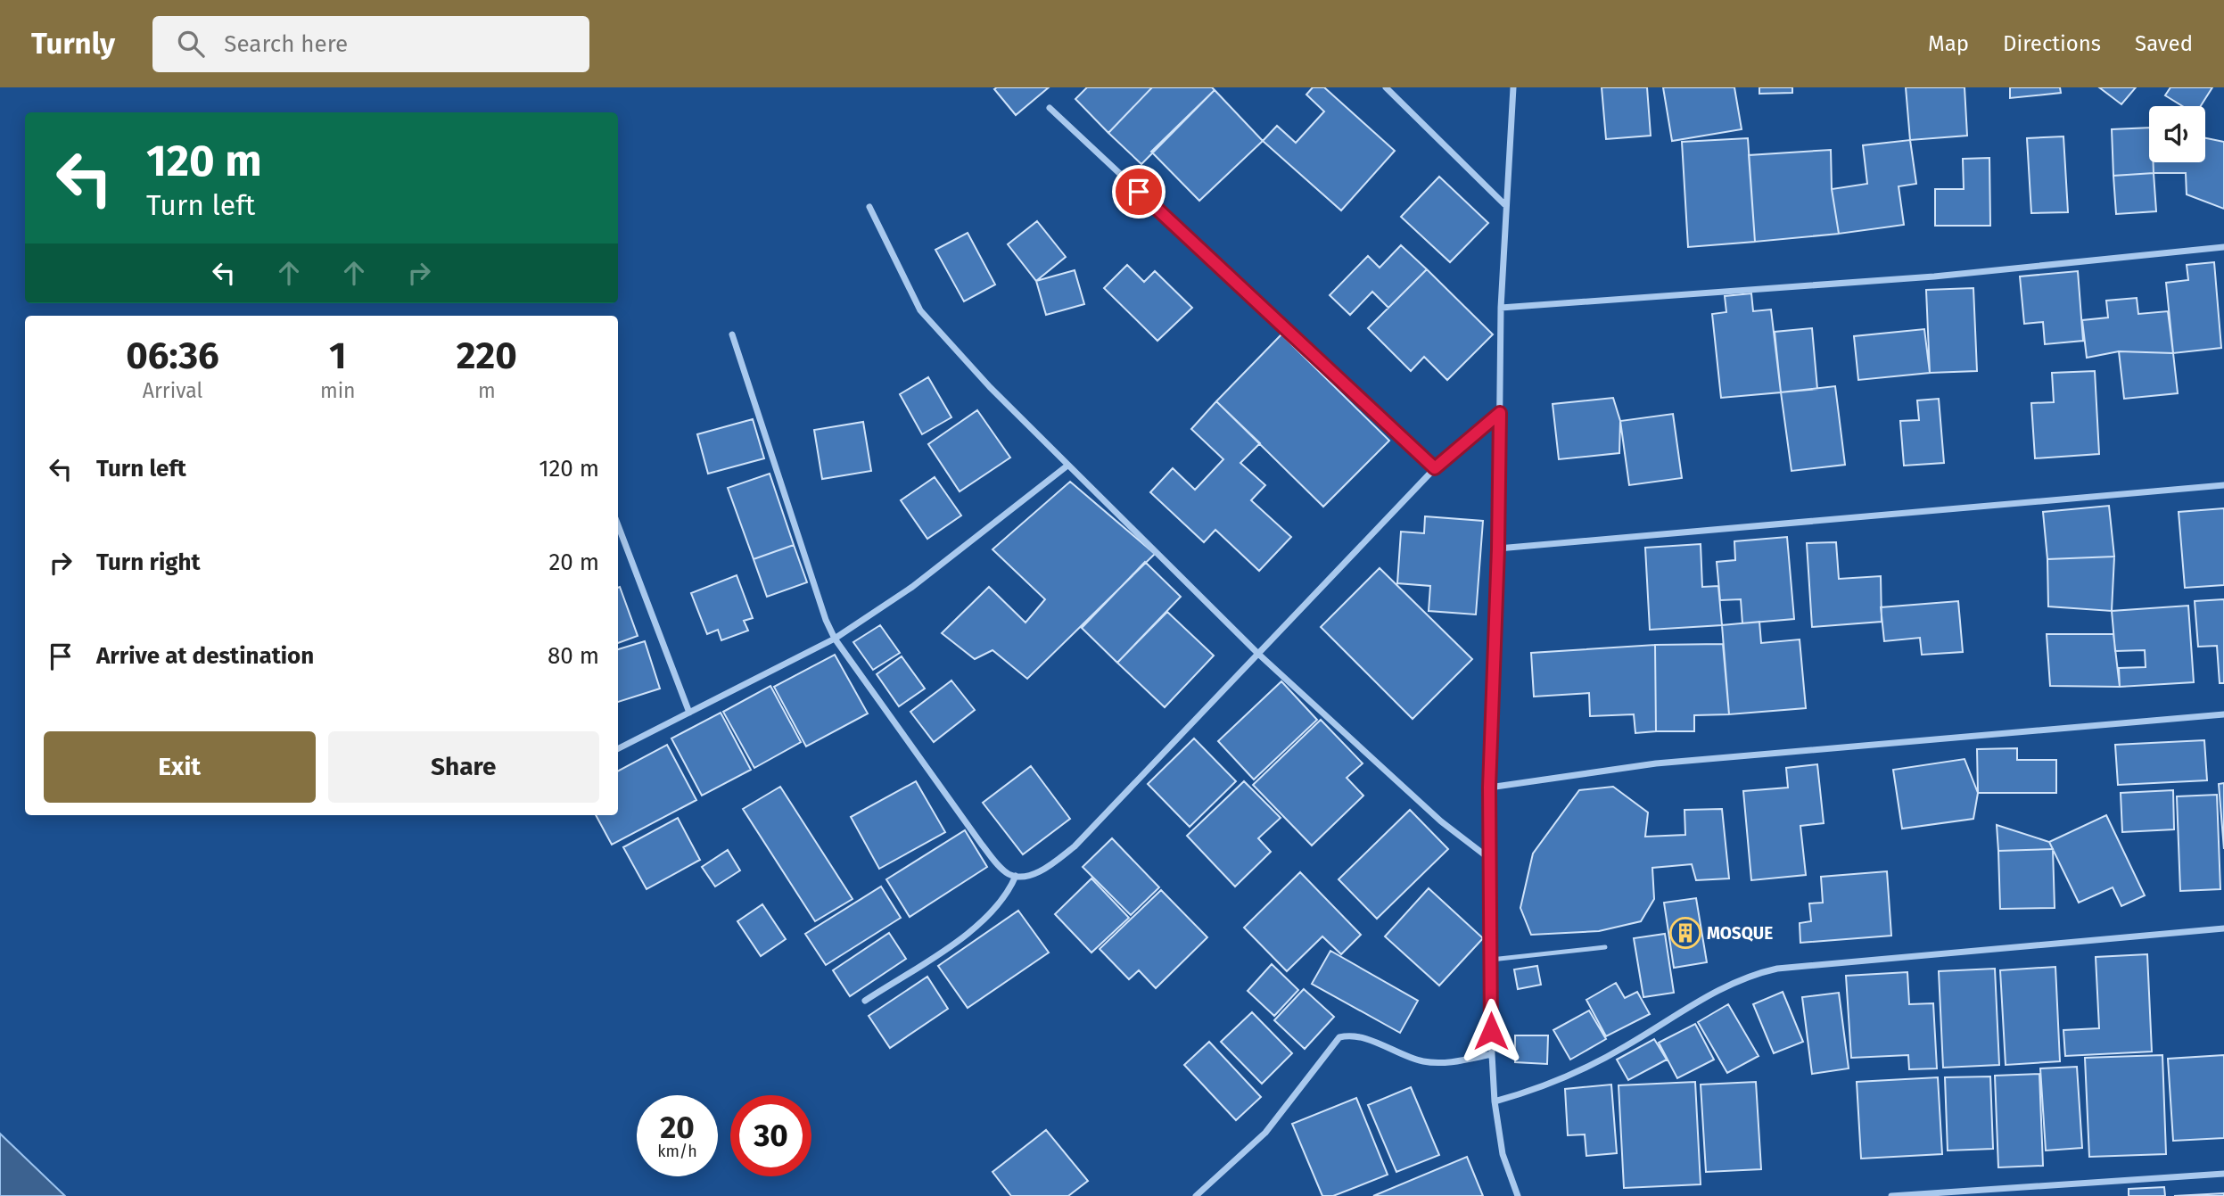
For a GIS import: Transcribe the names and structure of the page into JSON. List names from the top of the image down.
{
  "places": {
    "building": ["MOSQUE"]
  },
  "page": {
    "header": "Turnly",
    "search": "Search here",
    "nav": ["Map", "Directions", "Saved"],
    "turn": ["120 m", "Turn left"],
    "eta": [
      "06:36",
      "Arrival",
      "1",
      "min",
      "220",
      "m"
    ],
    "list": [
      {
        "name": "Turn left",
        "value": "120 m"
      },
      {
        "name": "Turn right",
        "value": "20 m"
      },
      {
        "name": "Arrive at destination",
        "value": "80 m"
      }
    ],
    "buttons": ["Exit", "Share"],
    "speed": "20 km/h",
    "limit": "30"
  }
}
